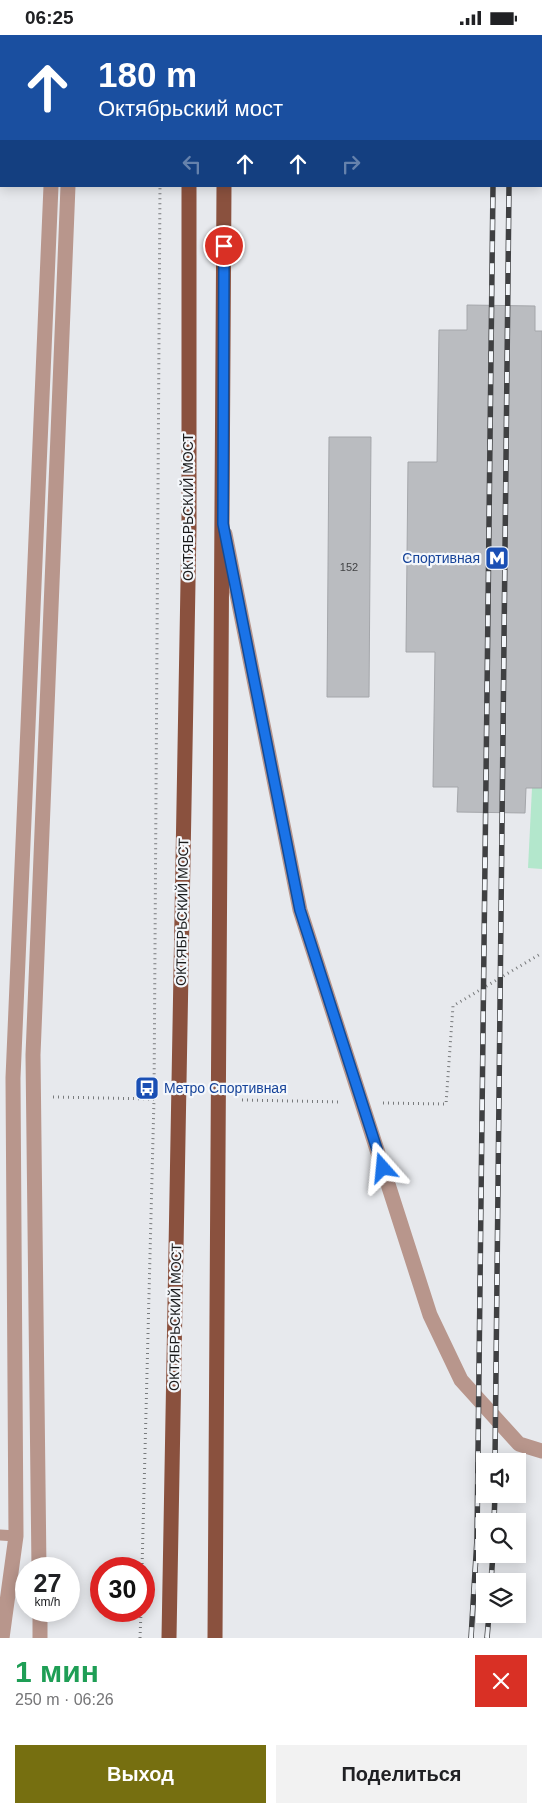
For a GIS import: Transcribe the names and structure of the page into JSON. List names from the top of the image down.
{
  "streets": {
    "main road": ["ОКТЯБРЬСКИЙ МОСТ"]
  },
  "places": {
    "metro station": ["Спортивная"],
    "bus stop": ["Метро Спортивная"]
  },
  "house_numbers": ["152"],
  "page": {
    "status": "06:25",
    "turn": ["180 m", "Октябрьский мост"],
    "speed": "27 km/h",
    "limit": "30",
    "heading": ["1 мин", "250 m · 06:26"],
    "buttons": ["Выход", "Поделиться"]
  }
}
